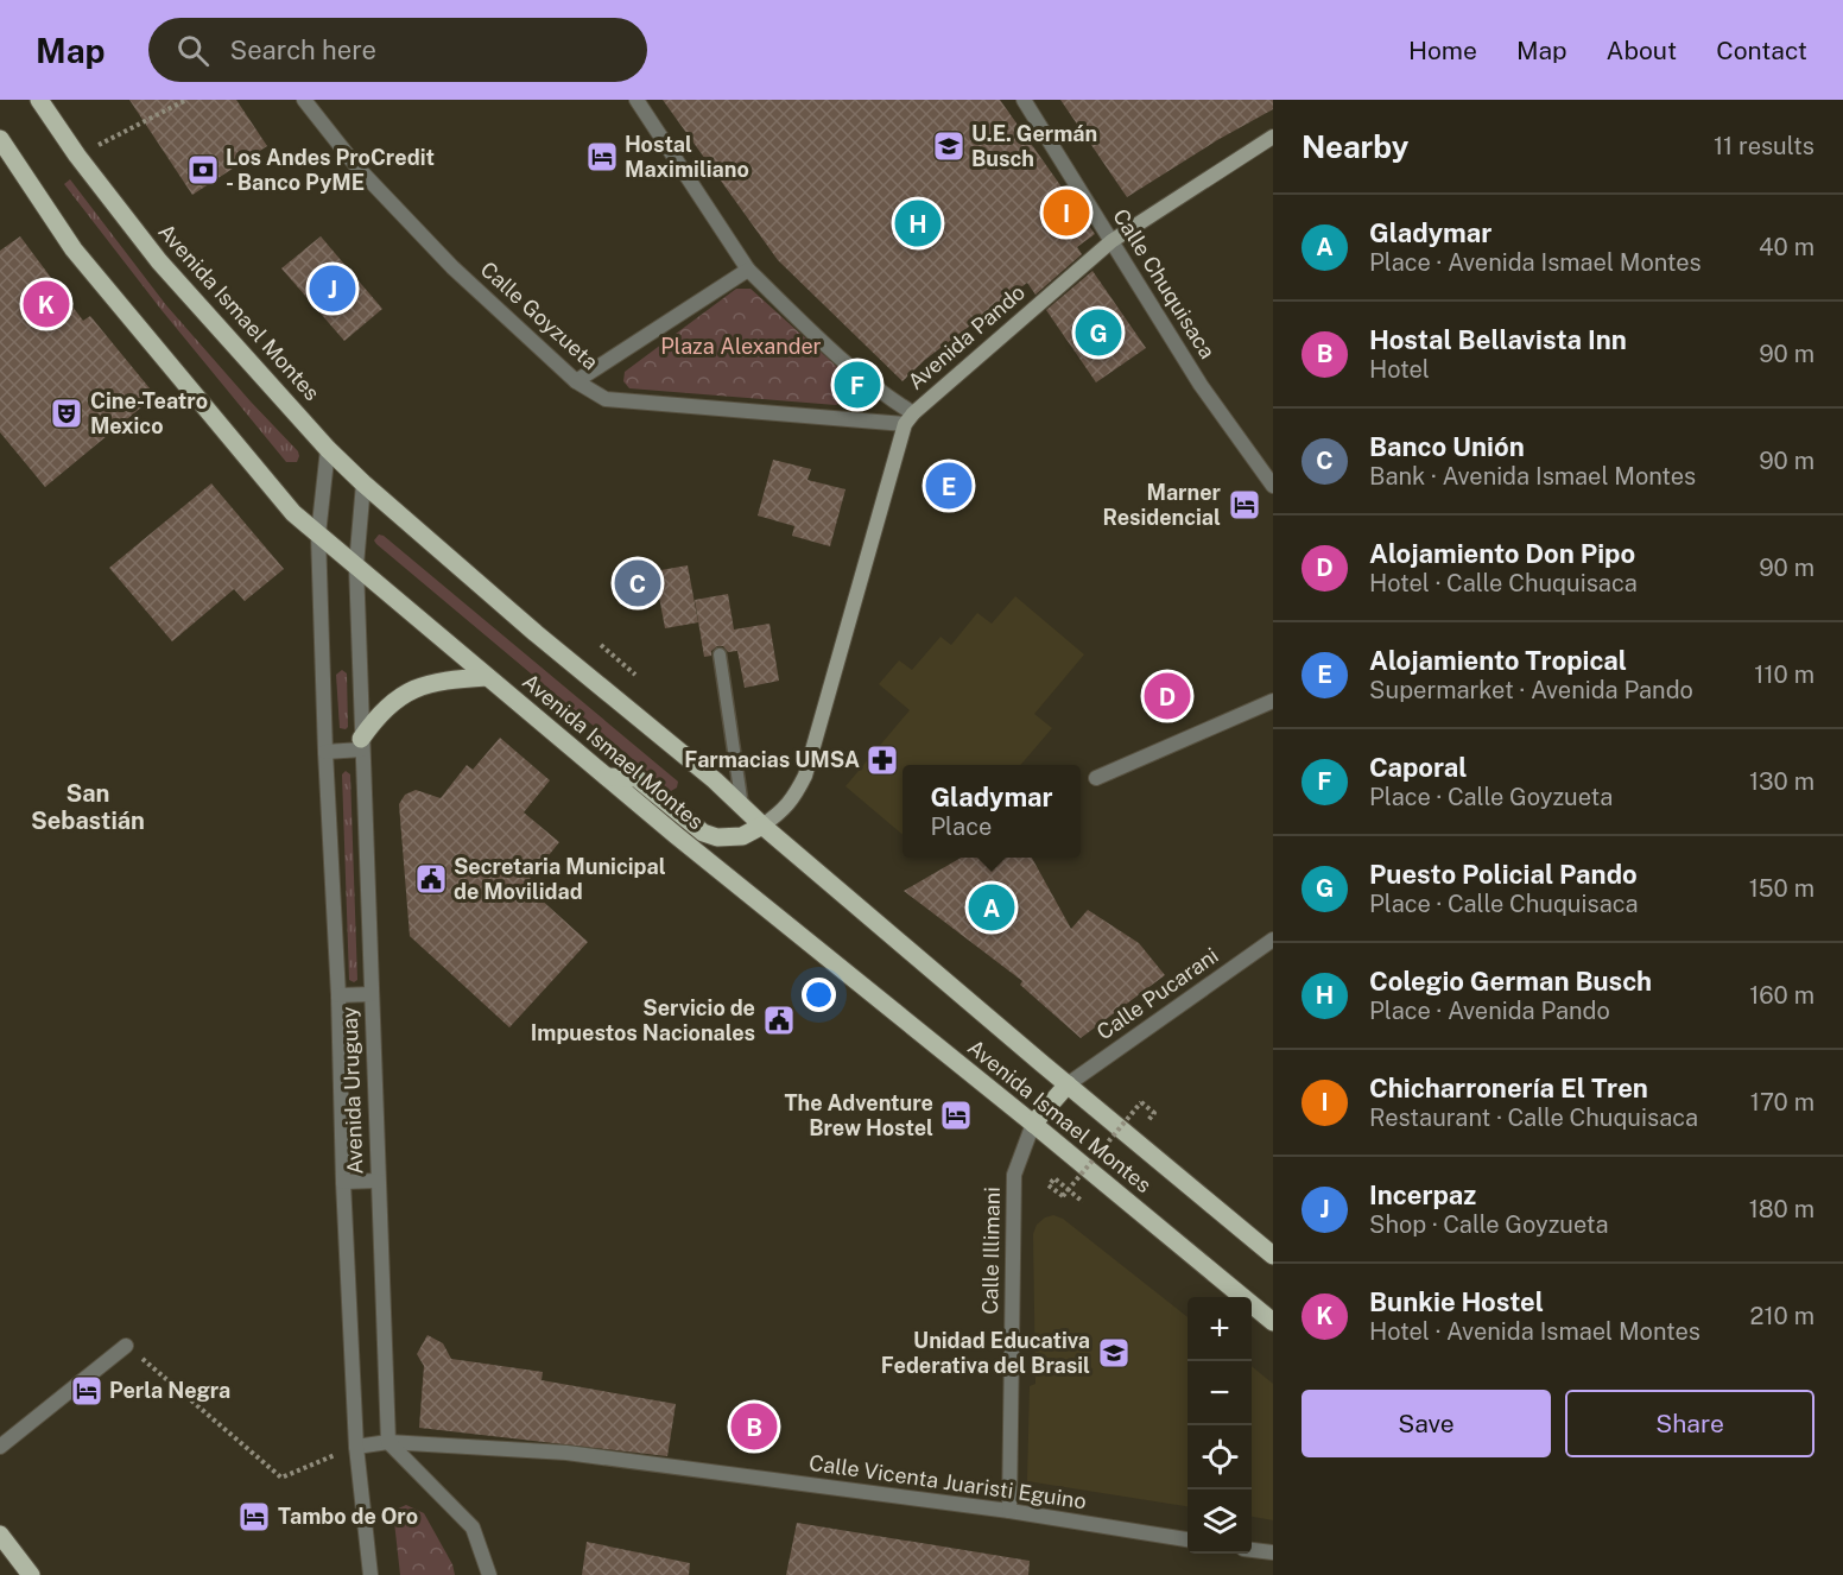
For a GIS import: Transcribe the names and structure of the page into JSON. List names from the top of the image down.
{
  "streets": {
    "main road": ["Avenida Ismael Montes", "Avenida Pando"],
    "street": [
      "Calle Chuquisaca",
      "Calle Goyzueta",
      "Calle Pucarani",
      "Avenida Uruguay",
      "Calle Illimani",
      "Calle Vicenta Juaristi Eguino"
    ]
  },
  "crossings": [
    ["Calle Chuquisaca", "Avenida Pando"],
    ["Avenida Ismael Montes", "Calle Pucarani"],
    ["Avenida Ismael Montes", "Avenida Uruguay"],
    ["Avenida Ismael Montes", "Calle Illimani"],
    ["Calle Goyzueta", "Avenida Pando"],
    ["Avenida Uruguay", "Calle Vicenta Juaristi Eguino"],
    ["Calle Illimani", "Calle Vicenta Juaristi Eguino"]
  ],
  "districts": ["San Sebastián"],
  "parks": ["Plaza Alexander"],
  "places": {
    "school or university": ["U.E. Germán Busch", "Unidad Educativa Federativa del Brasil"],
    "hotel": [
      "Hostal Maximiliano",
      "Marner Residencial",
      "The Adventure Brew Hostel",
      "Perla Negra",
      "Tambo de Oro"
    ],
    "bank": ["Los Andes ProCredit - Banco PyME"],
    "theatre": ["Cine-Teatro Mexico"],
    "pharmacy": ["Farmacias UMSA"],
    "public building": ["Secretaria Municipal de Movilidad", "Servicio de Impuestos Nacionales"]
  },
  "page": {
    "header": "Map",
    "search": "Search here",
    "nav": [
      "Home",
      "Map",
      "About",
      "Contact"
    ],
    "heading": ["Nearby", "11 results"],
    "pins": [
      "I",
      "H",
      "J",
      "K",
      "G",
      "F",
      "E",
      "C",
      "D",
      "A",
      "B"
    ],
    "list": [
      {
        "mark": "A",
        "name": "Gladymar",
        "note": "Place · Avenida Ismael Montes",
        "value": "40 m"
      },
      {
        "mark": "B",
        "name": "Hostal Bellavista Inn",
        "note": "Hotel",
        "value": "90 m"
      },
      {
        "mark": "C",
        "name": "Banco Unión",
        "note": "Bank · Avenida Ismael Montes",
        "value": "90 m"
      },
      {
        "mark": "D",
        "name": "Alojamiento Don Pipo",
        "note": "Hotel · Calle Chuquisaca",
        "value": "90 m"
      },
      {
        "mark": "E",
        "name": "Alojamiento Tropical",
        "note": "Supermarket · Avenida Pando",
        "value": "110 m"
      },
      {
        "mark": "F",
        "name": "Caporal",
        "note": "Place · Calle Goyzueta",
        "value": "130 m"
      },
      {
        "mark": "G",
        "name": "Puesto Policial Pando",
        "note": "Place · Calle Chuquisaca",
        "value": "150 m"
      },
      {
        "mark": "H",
        "name": "Colegio German Busch",
        "note": "Place · Avenida Pando",
        "value": "160 m"
      },
      {
        "mark": "I",
        "name": "Chicharronería El Tren",
        "note": "Restaurant · Calle Chuquisaca",
        "value": "170 m"
      },
      {
        "mark": "J",
        "name": "Incerpaz",
        "note": "Shop · Calle Goyzueta",
        "value": "180 m"
      },
      {
        "mark": "K",
        "name": "Bunkie Hostel",
        "note": "Hotel · Avenida Ismael Montes",
        "value": "210 m"
      }
    ],
    "popup": ["Gladymar", "Place"],
    "map_buttons": ["+", "−"],
    "buttons": ["Save", "Share"]
  }
}
